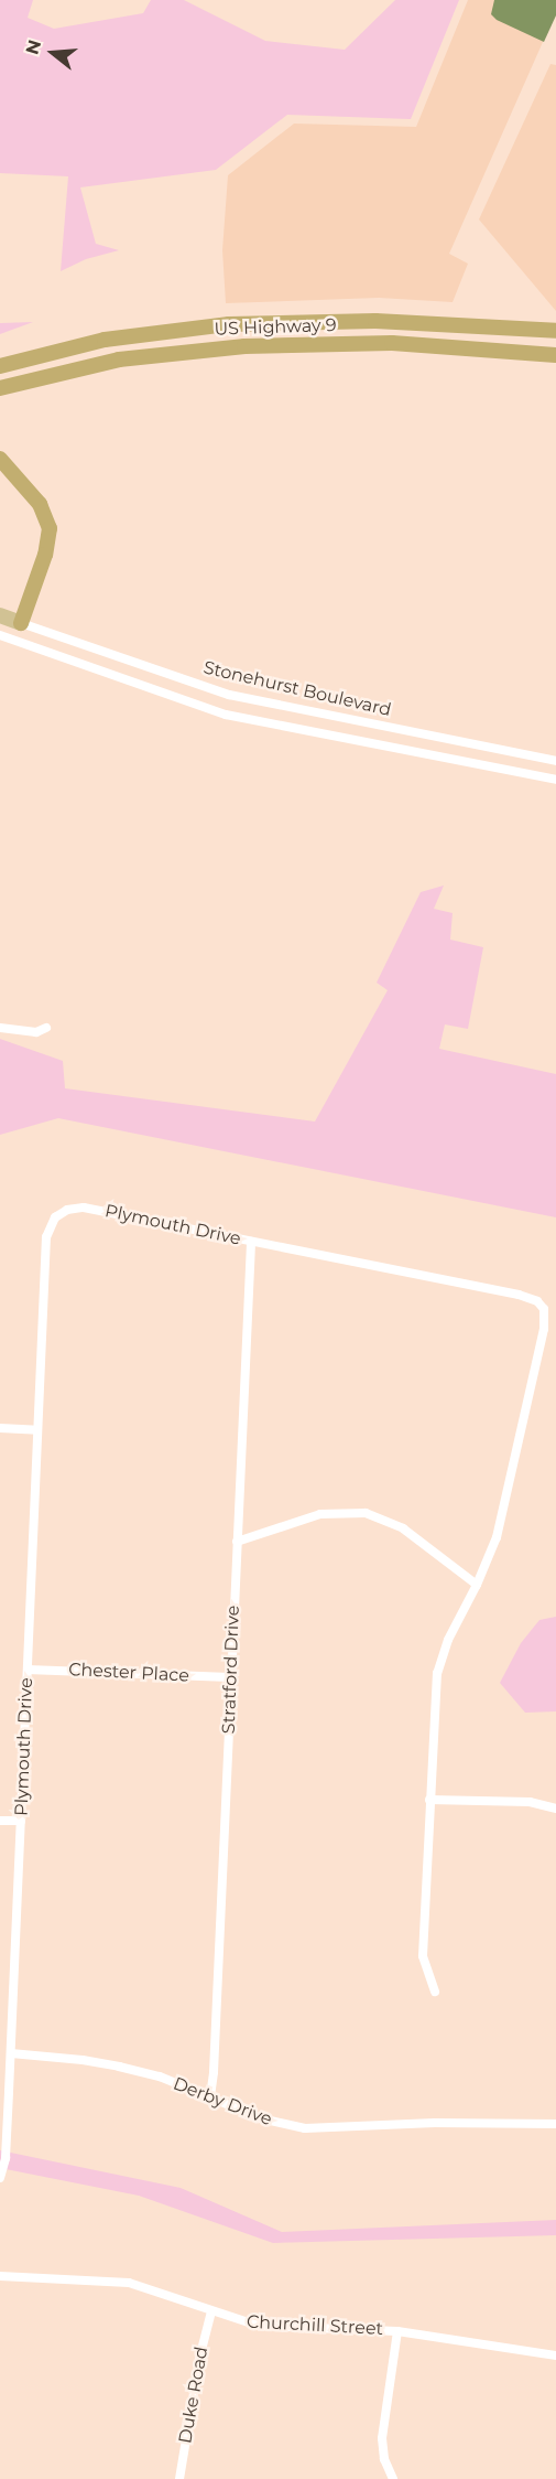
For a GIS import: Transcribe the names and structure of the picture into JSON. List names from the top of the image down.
{
  "streets": {
    "highway": ["US Highway 9"],
    "main road": ["Stonehurst Boulevard"],
    "street": [
      "Plymouth Drive",
      "Stratford Drive",
      "Chester Place",
      "Derby Drive",
      "Churchill Street",
      "Duke Road"
    ]
  },
  "crossings": [
    ["Plymouth Drive", "Stratford Drive"],
    ["Plymouth Drive", "Chester Place"],
    ["Plymouth Drive", "Derby Drive"],
    ["Stratford Drive", "Chester Place"],
    ["Stratford Drive", "Derby Drive"],
    ["Churchill Street", "Duke Road"]
  ],
  "north": "left"
}
